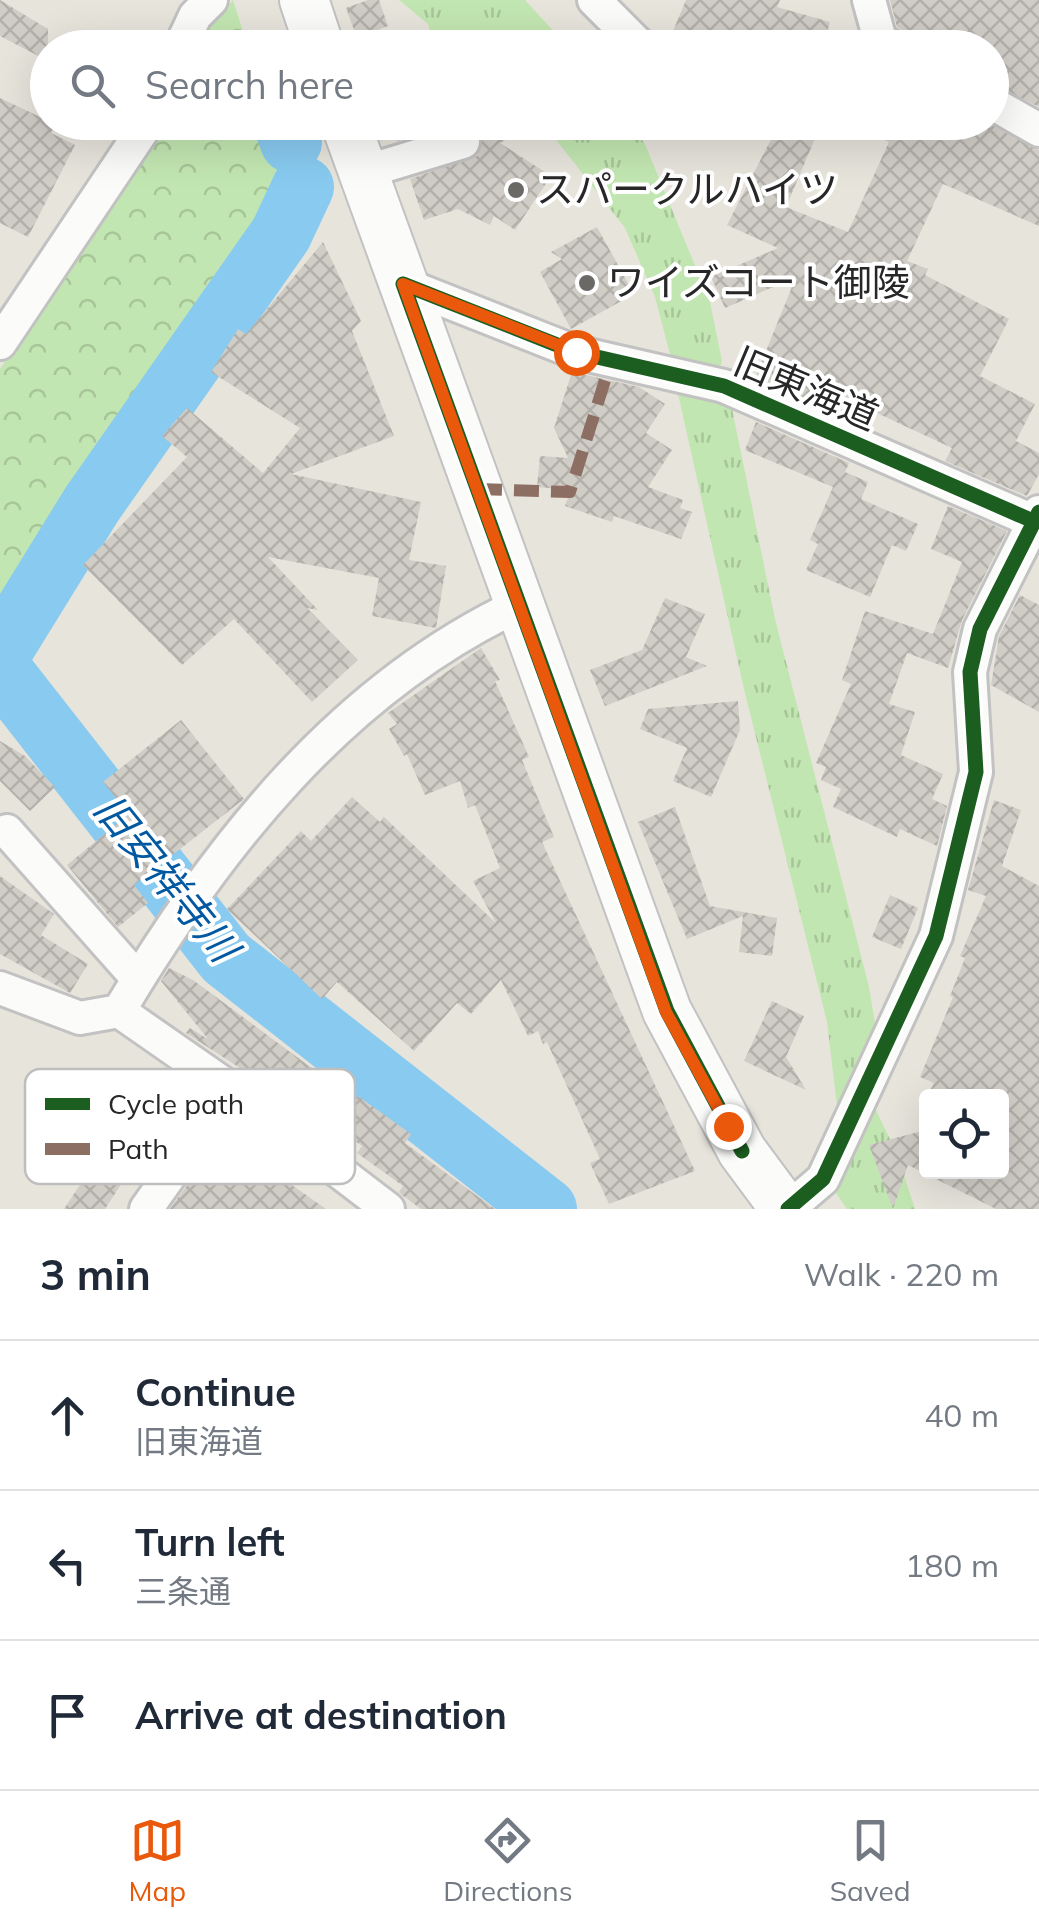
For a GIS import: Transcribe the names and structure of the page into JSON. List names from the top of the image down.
{
  "streets": {
    "street": ["旧東海道"]
  },
  "water": ["旧安祥寺川"],
  "places": ["スパークルハイツ", "ワイズコート御陵"],
  "legend": ["Cycle path", "Path"],
  "page": {
    "search": "Search here",
    "heading": ["3 min", "Walk · 220 m"],
    "list": [
      ["Continue", "旧東海道", "40 m"],
      ["Turn left", "三条通", "180 m"],
      "Arrive at destination"
    ],
    "nav": ["Map", "Directions", "Saved"]
  }
}
